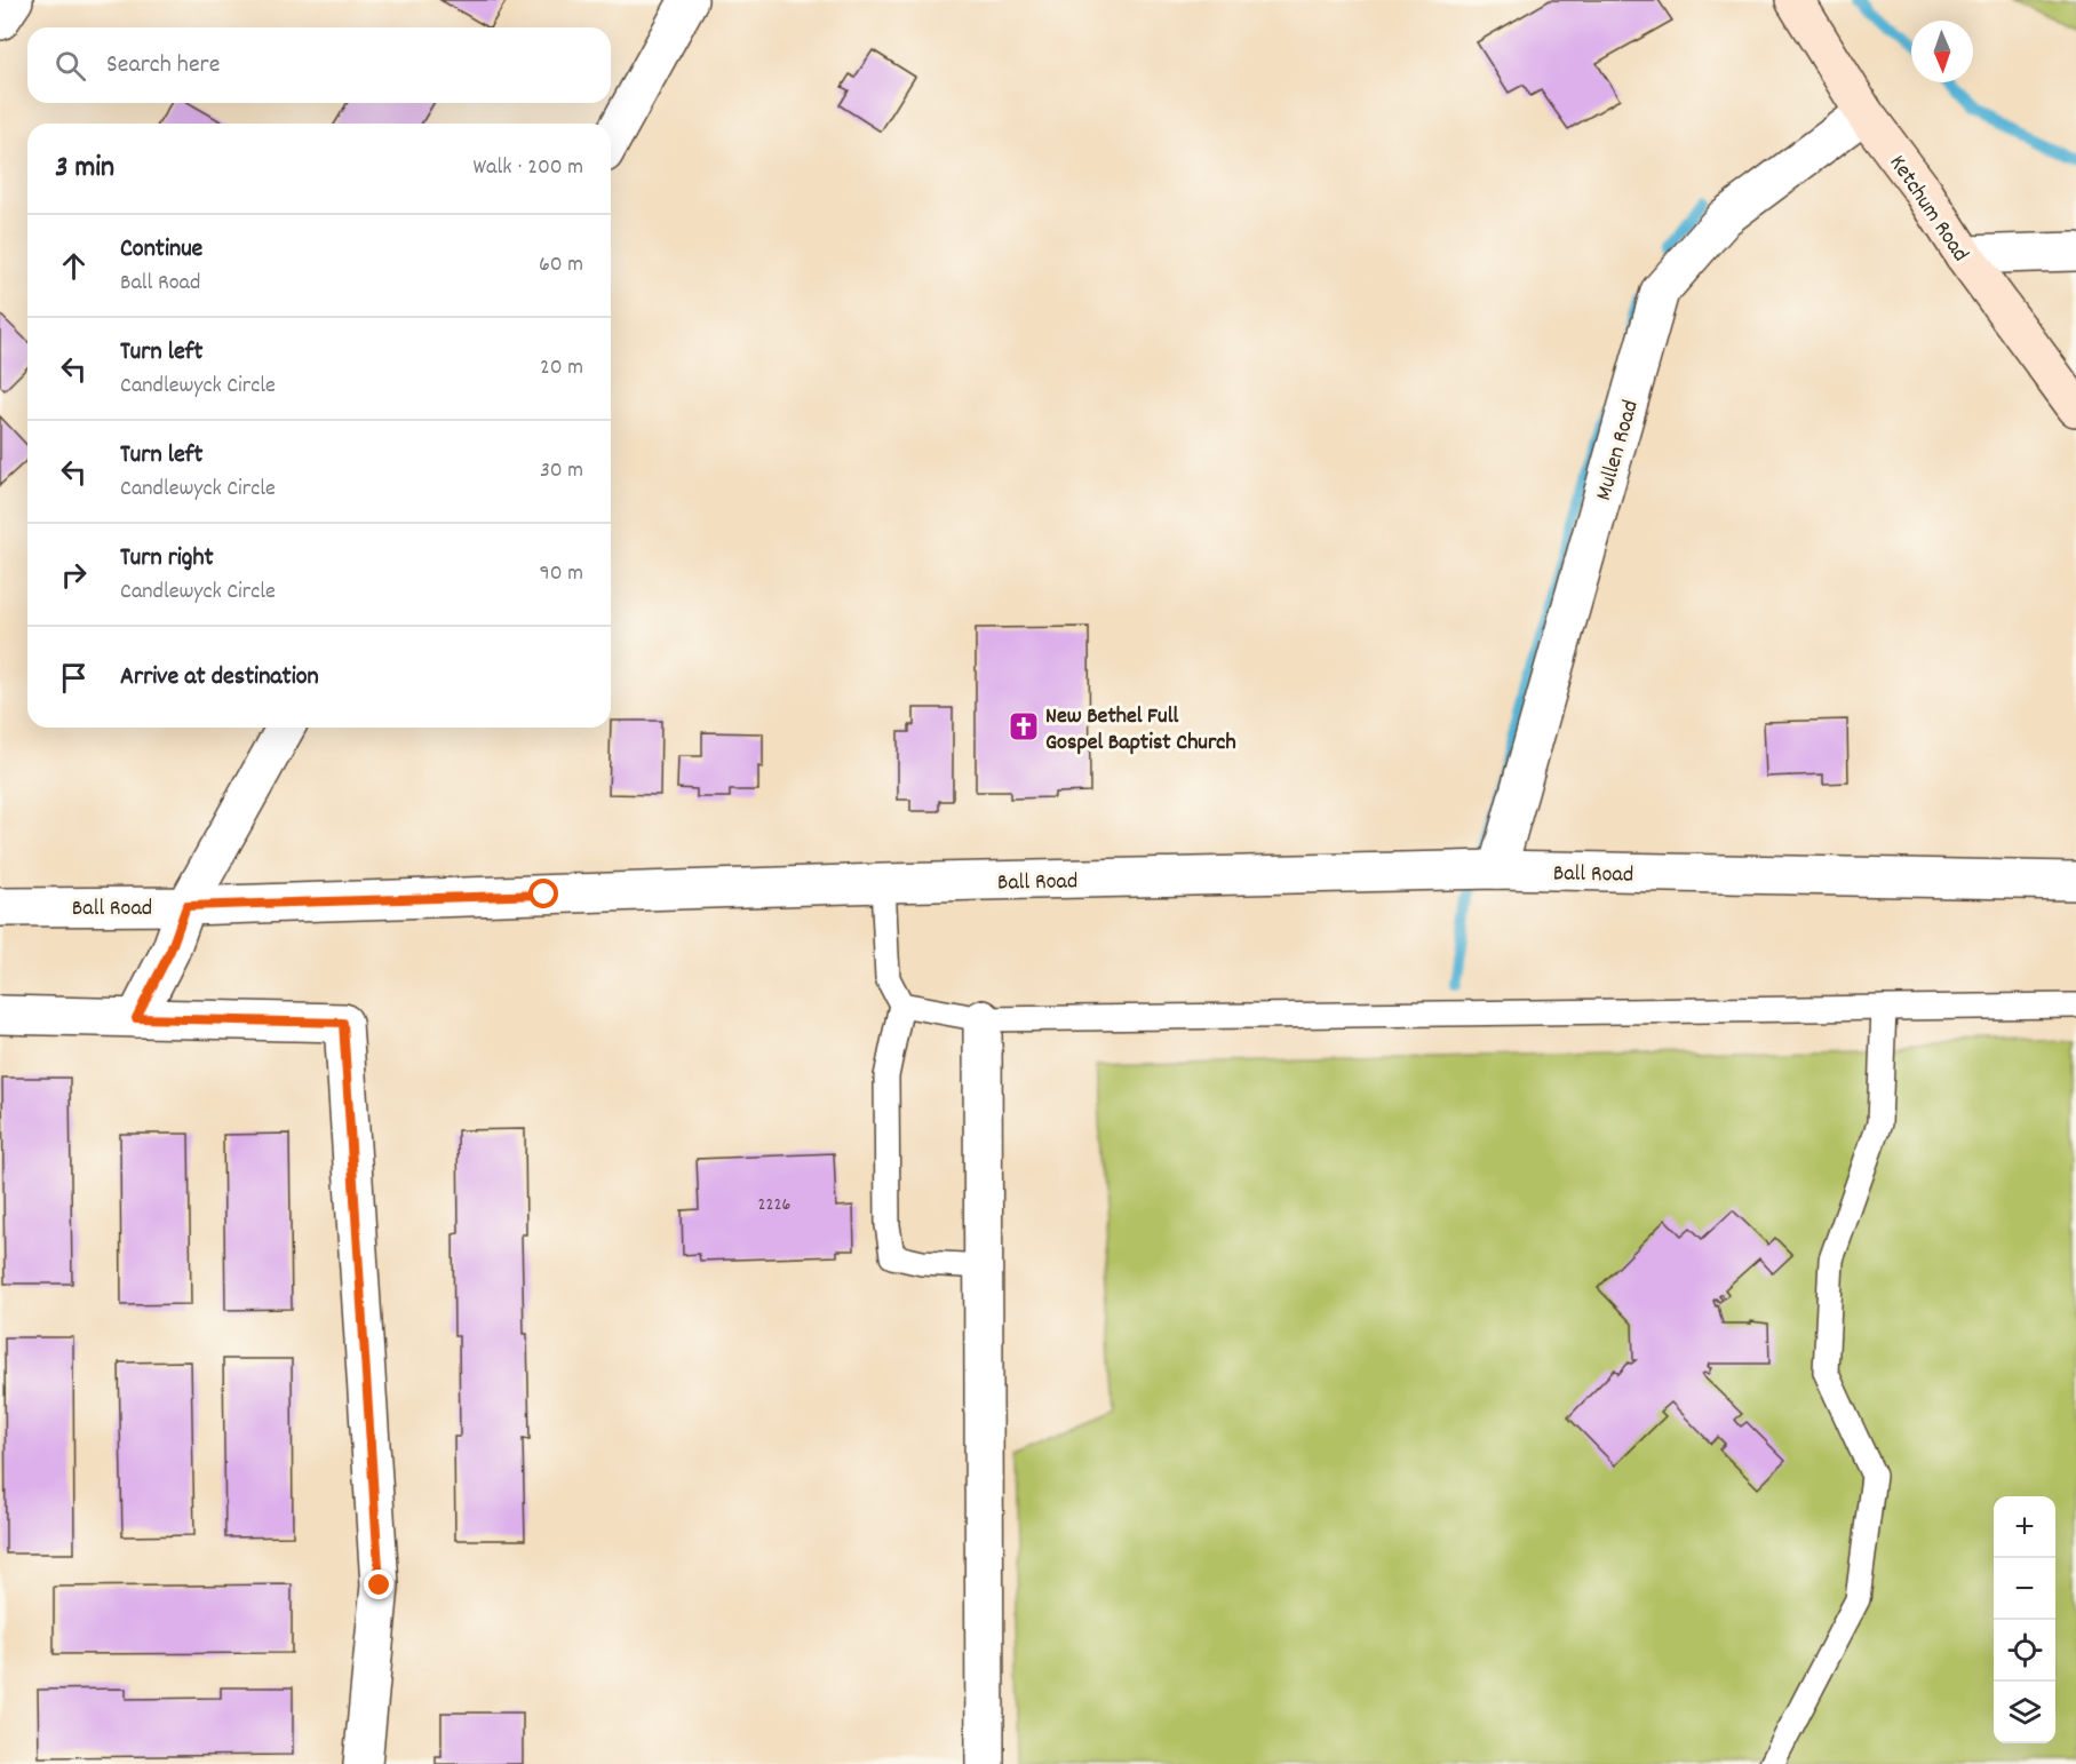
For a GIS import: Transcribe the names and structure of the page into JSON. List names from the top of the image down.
{
  "streets": {
    "main road": ["Ketchum Road"],
    "street": ["Mullen Road", "Ball Road"]
  },
  "crossings": [
    ["Ketchum Road", "Mullen Road"],
    ["Mullen Road", "Ball Road"]
  ],
  "places": {
    "church": ["New Bethel Full Gospel Baptist Church"]
  },
  "house_numbers": ["2226"],
  "north": "bottom",
  "page": {
    "search": "Search here",
    "heading": ["3 min", "Walk · 200 m"],
    "list": [
      ["Continue", "Ball Road", "60 m"],
      ["Turn left", "Candlewyck Circle", "20 m"],
      ["Turn left", "Candlewyck Circle", "30 m"],
      ["Turn right", "Candlewyck Circle", "90 m"],
      "Arrive at destination"
    ],
    "map_buttons": ["+", "−"]
  }
}
